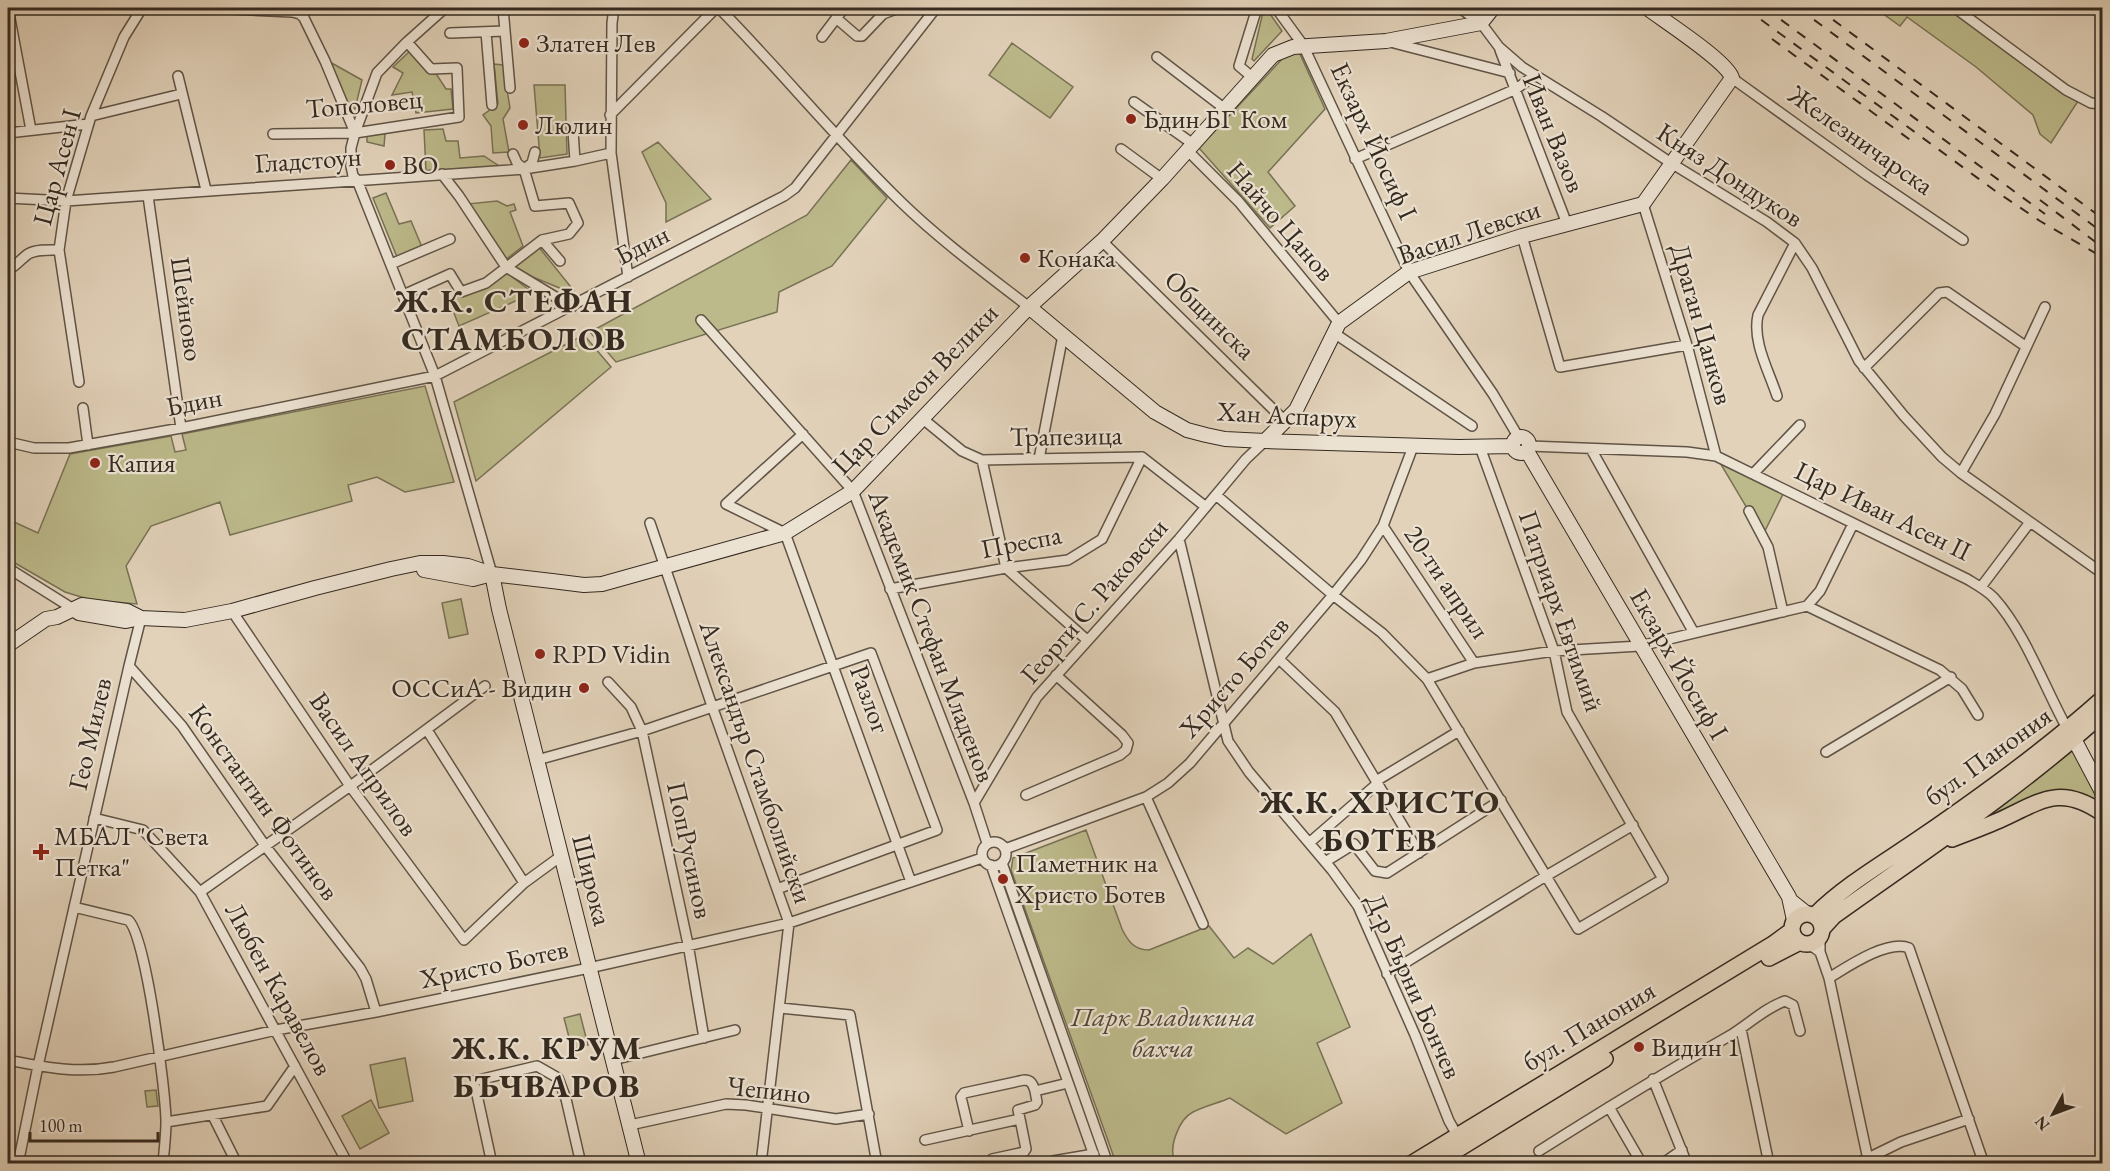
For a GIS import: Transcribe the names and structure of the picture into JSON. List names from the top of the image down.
{
  "streets": {
    "main road": ["бул. Панония"],
    "street": [
      "Тополовец",
      "Иван Вазов",
      "Железничарска",
      "Екзарх Йосиф I",
      "Гладстоун",
      "Цар Асен I",
      "Княз Дондуков",
      "Найчо Цанов",
      "Васил Левски",
      "Бдин",
      "Шейново",
      "Общинска",
      "Драган Цанков",
      "Цар Симеон Велики",
      "Хан Аспарух",
      "Трапезица",
      "Цар Иван Асен II",
      "Преспа",
      "20-ти април",
      "Георги С. Раковски",
      "Патриарх Евтимий",
      "Академик Стефан Младенов",
      "Христо Ботев",
      "Разлог",
      "Гео Милев",
      "Александър Стамболийски",
      "Васил Априлов",
      "Константин Фотинов",
      "ПопРусинов",
      "Широка",
      "Д-р Бърни Бончев",
      "Любен Каравелов",
      "Чепино"
    ]
  },
  "crossings": [
    ["Иван Вазов", "Княз Дондуков"],
    ["Иван Вазов", "Васил Левски"],
    ["Екзарх Йосиф I", "Васил Левски"],
    ["Екзарх Йосиф I", "Цар Симеон Велики"],
    ["Екзарх Йосиф I", "Хан Аспарух"],
    ["Екзарх Йосиф I", "Цар Иван Асен II"],
    ["Екзарх Йосиф I", "бул. Панония"],
    ["Гладстоун", "Цар Асен I"],
    ["Гладстоун", "Шейново"],
    ["Найчо Цанов", "Васил Левски"],
    ["Найчо Цанов", "Цар Симеон Велики"],
    ["Васил Левски", "Общинска"],
    ["Васил Левски", "Драган Цанков"],
    ["Васил Левски", "Хан Аспарух"],
    ["Васил Левски", "Георги С. Раковски"],
    ["Бдин", "Шейново"],
    ["Общинска", "Цар Симеон Велики"],
    ["Драган Цанков", "Цар Иван Асен II"],
    ["Цар Симеон Велики", "Хан Аспарух"],
    ["Цар Симеон Велики", "Трапезица"],
    ["Цар Симеон Велики", "Академик Стефан Младенов"],
    ["Цар Симеон Велики", "Разлог"],
    ["Цар Симеон Велики", "Александър Стамболийски"],
    ["Цар Симеон Велики", "Васил Априлов"],
    ["Цар Симеон Велики", "Широка"],
    ["Хан Аспарух", "Цар Иван Асен II"],
    ["Хан Аспарух", "Георги С. Раковски"],
    ["Хан Аспарух", "Патриарх Евтимий"],
    ["Хан Аспарух", "Христо Ботев"],
    ["Трапезица", "Преспа"],
    ["Трапезица", "Георги С. Раковски"],
    ["Цар Иван Асен II", "бул. Панония"],
    ["Преспа", "Академик Стефан Младенов"],
    ["20-ти април", "Христо Ботев"],
    ["Георги С. Раковски", "Академик Стефан Младенов"],
    ["Георги С. Раковски", "Д-р Бърни Бончев"],
    ["Академик Стефан Младенов", "Христо Ботев"],
    ["Христо Ботев", "Разлог"],
    ["Христо Ботев", "Гео Милев"],
    ["Христо Ботев", "Александър Стамболийски"],
    ["Христо Ботев", "Константин Фотинов"],
    ["Христо Ботев", "ПопРусинов"],
    ["Христо Ботев", "Широка"],
    ["Христо Ботев", "Д-р Бърни Бончев"],
    ["Христо Ботев", "Любен Каравелов"],
    ["Гео Милев", "Константин Фотинов"],
    ["Гео Милев", "Любен Каравелов"],
    ["бул. Панония", "Д-р Бърни Бончев"],
    ["Александър Стамболийски", "Чепино"],
    ["Широка", "Чепино"]
  ],
  "districts": ["Ж.К. СТЕФАН СТАМБОЛОВ", "Ж.К. ХРИСТО БОТЕВ", "Ж.К. КРУМ БЪЧВАРОВ"],
  "parks": ["Парк Владикина бахча"],
  "places": {
    "other": [
      "Златен Лев",
      "Бдин БГ Ком",
      "Люлин",
      "ВО",
      "Конака",
      "Капия",
      "RPD Vidin",
      "ОССиА - Видин",
      "Паметник на Христо Ботев",
      "Видин 1"
    ],
    "health": ["МБАЛ \"Света Петка\""]
  },
  "scale_bar": "100 m",
  "north": "bottom left"
}
